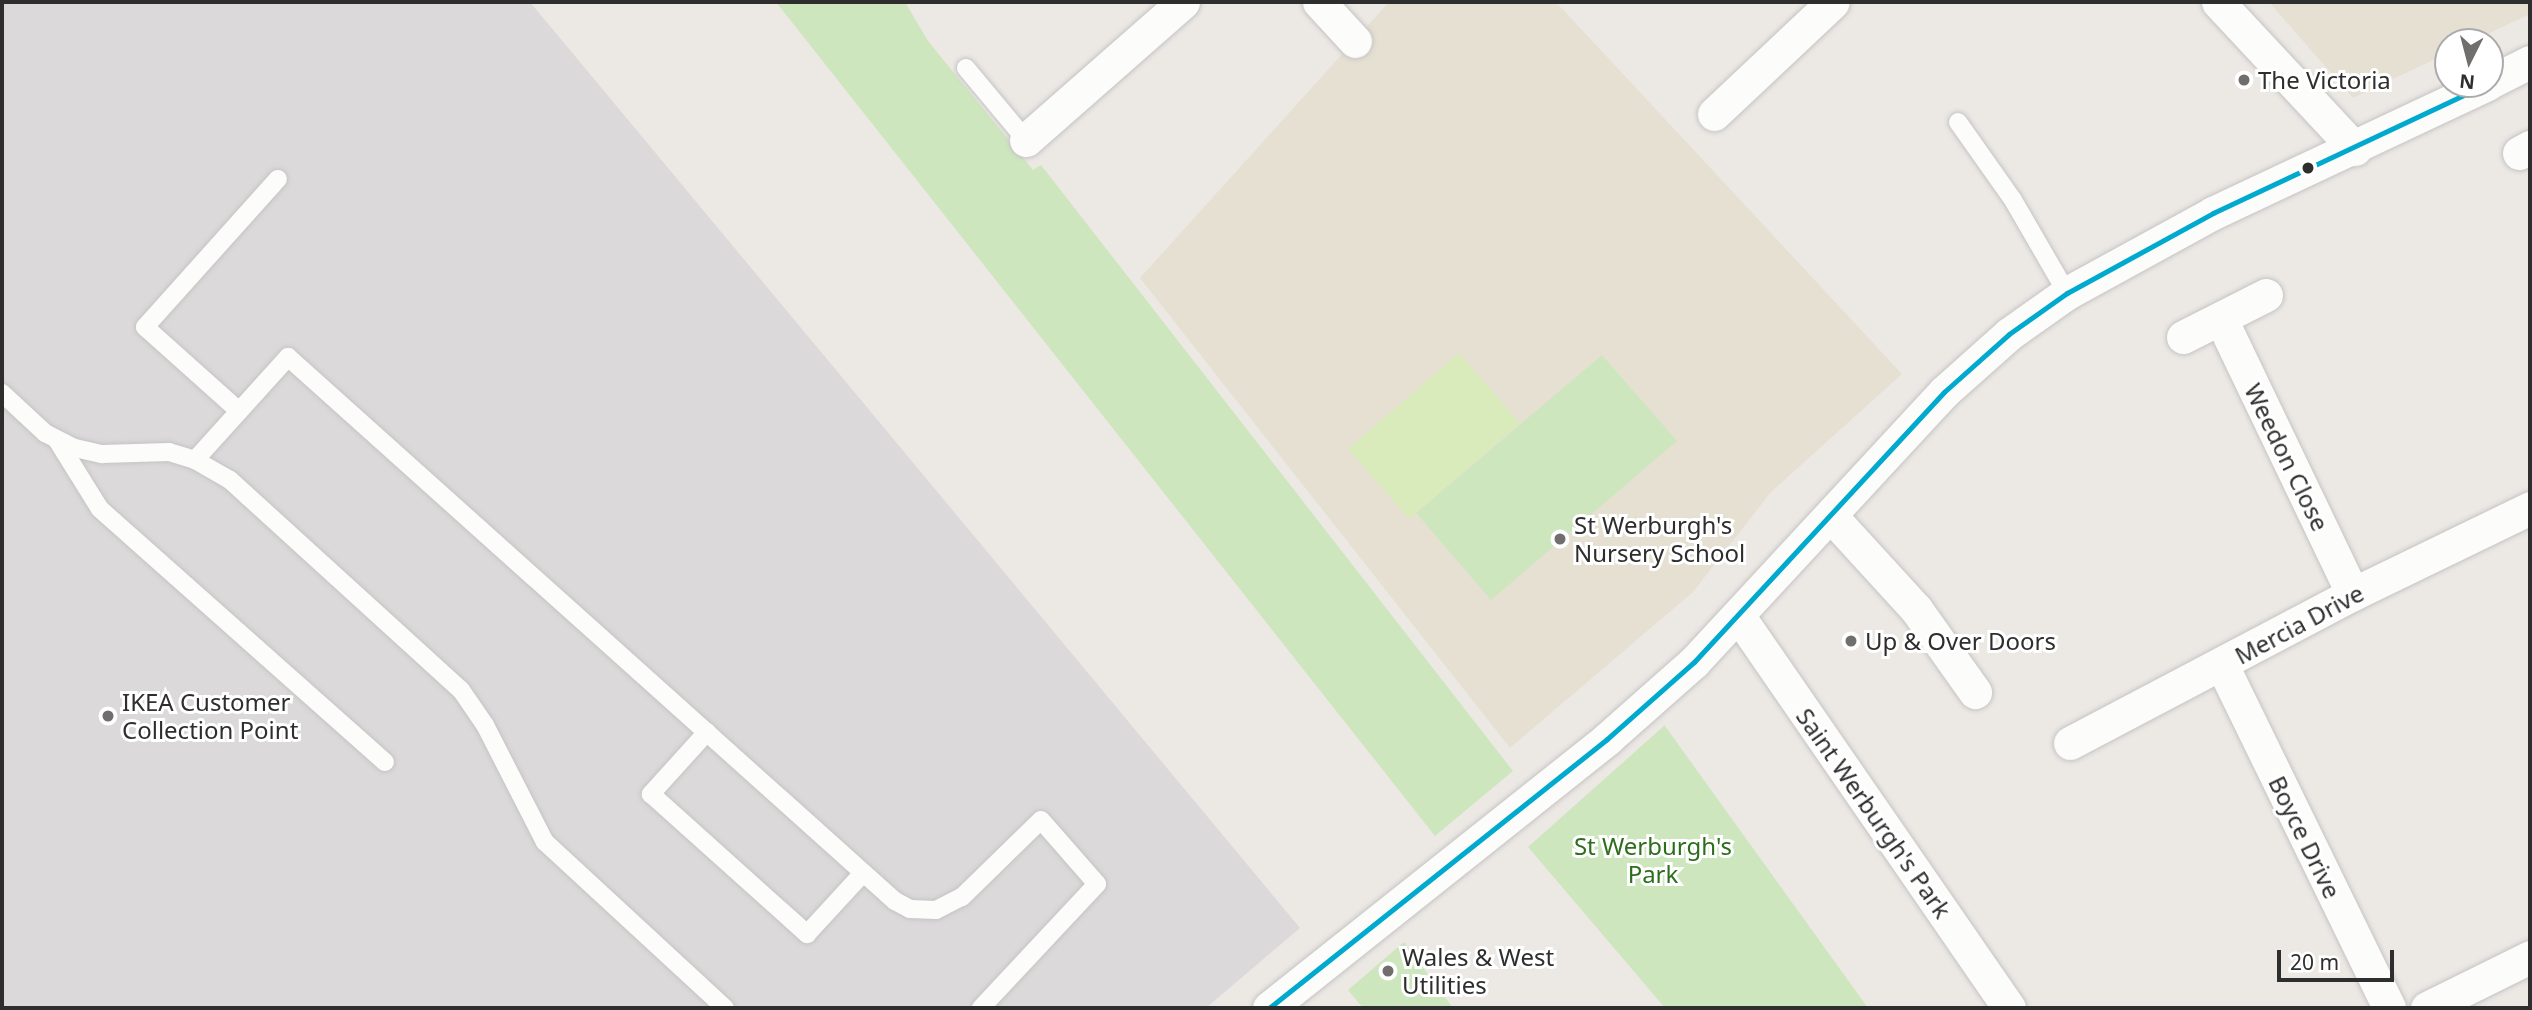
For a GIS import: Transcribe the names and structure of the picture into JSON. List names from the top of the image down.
{
  "streets": {
    "street": [
      "Weedon Close",
      "Mercia Drive",
      "Saint Werburgh's Park",
      "Boyce Drive"
    ]
  },
  "crossings": [
    ["Weedon Close", "Mercia Drive"],
    ["Mercia Drive", "Boyce Drive"]
  ],
  "parks": ["St Werburgh's Park"],
  "places": [
    "The Victoria",
    "St Werburgh's Nursery School",
    "Up & Over Doors",
    "IKEA Customer Collection Point",
    "Wales & West Utilities"
  ],
  "scale_bar": "20 m",
  "north": "bottom"
}
